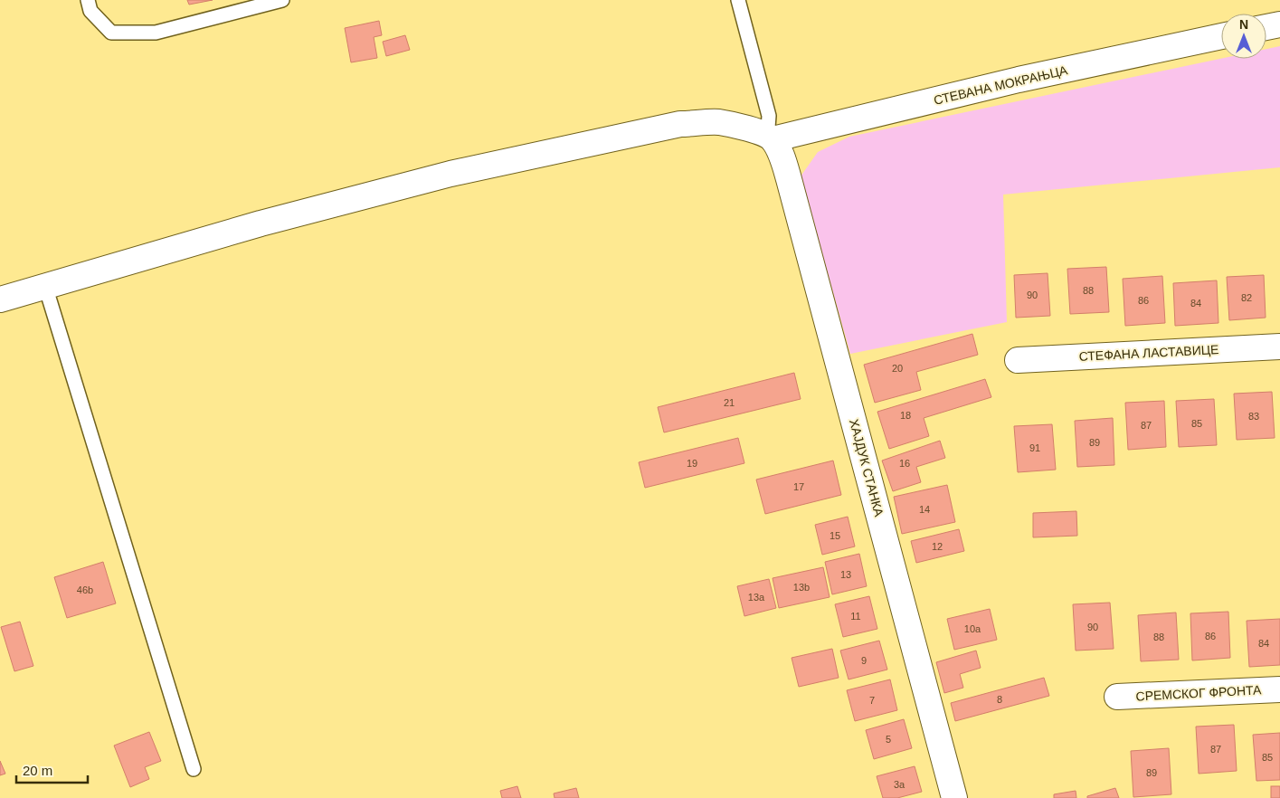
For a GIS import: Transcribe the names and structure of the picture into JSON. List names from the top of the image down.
{
  "streets": {
    "street": [
      "СТЕВАНА МОКРАЊЦА",
      "СТЕФАНА ЛАСТАВИЦЕ",
      "ХАЈДУК СТАНКА",
      "СРЕМСКОГ ФРОНТА"
    ]
  },
  "crossings": [
    ["СТЕВАНА МОКРАЊЦА", "ХАЈДУК СТАНКА"]
  ],
  "house_numbers": [
    "88",
    "90",
    "82",
    "86",
    "84",
    "20",
    "21",
    "18",
    "83",
    "85",
    "87",
    "89",
    "91",
    "19",
    "16",
    "17",
    "14",
    "15",
    "12",
    "13",
    "13b",
    "46b",
    "13a",
    "11",
    "90",
    "10a",
    "86",
    "88",
    "84",
    "9",
    "8",
    "7",
    "5",
    "87",
    "85",
    "89",
    "3a"
  ],
  "scale_bar": "20 m",
  "north": "top"
}
